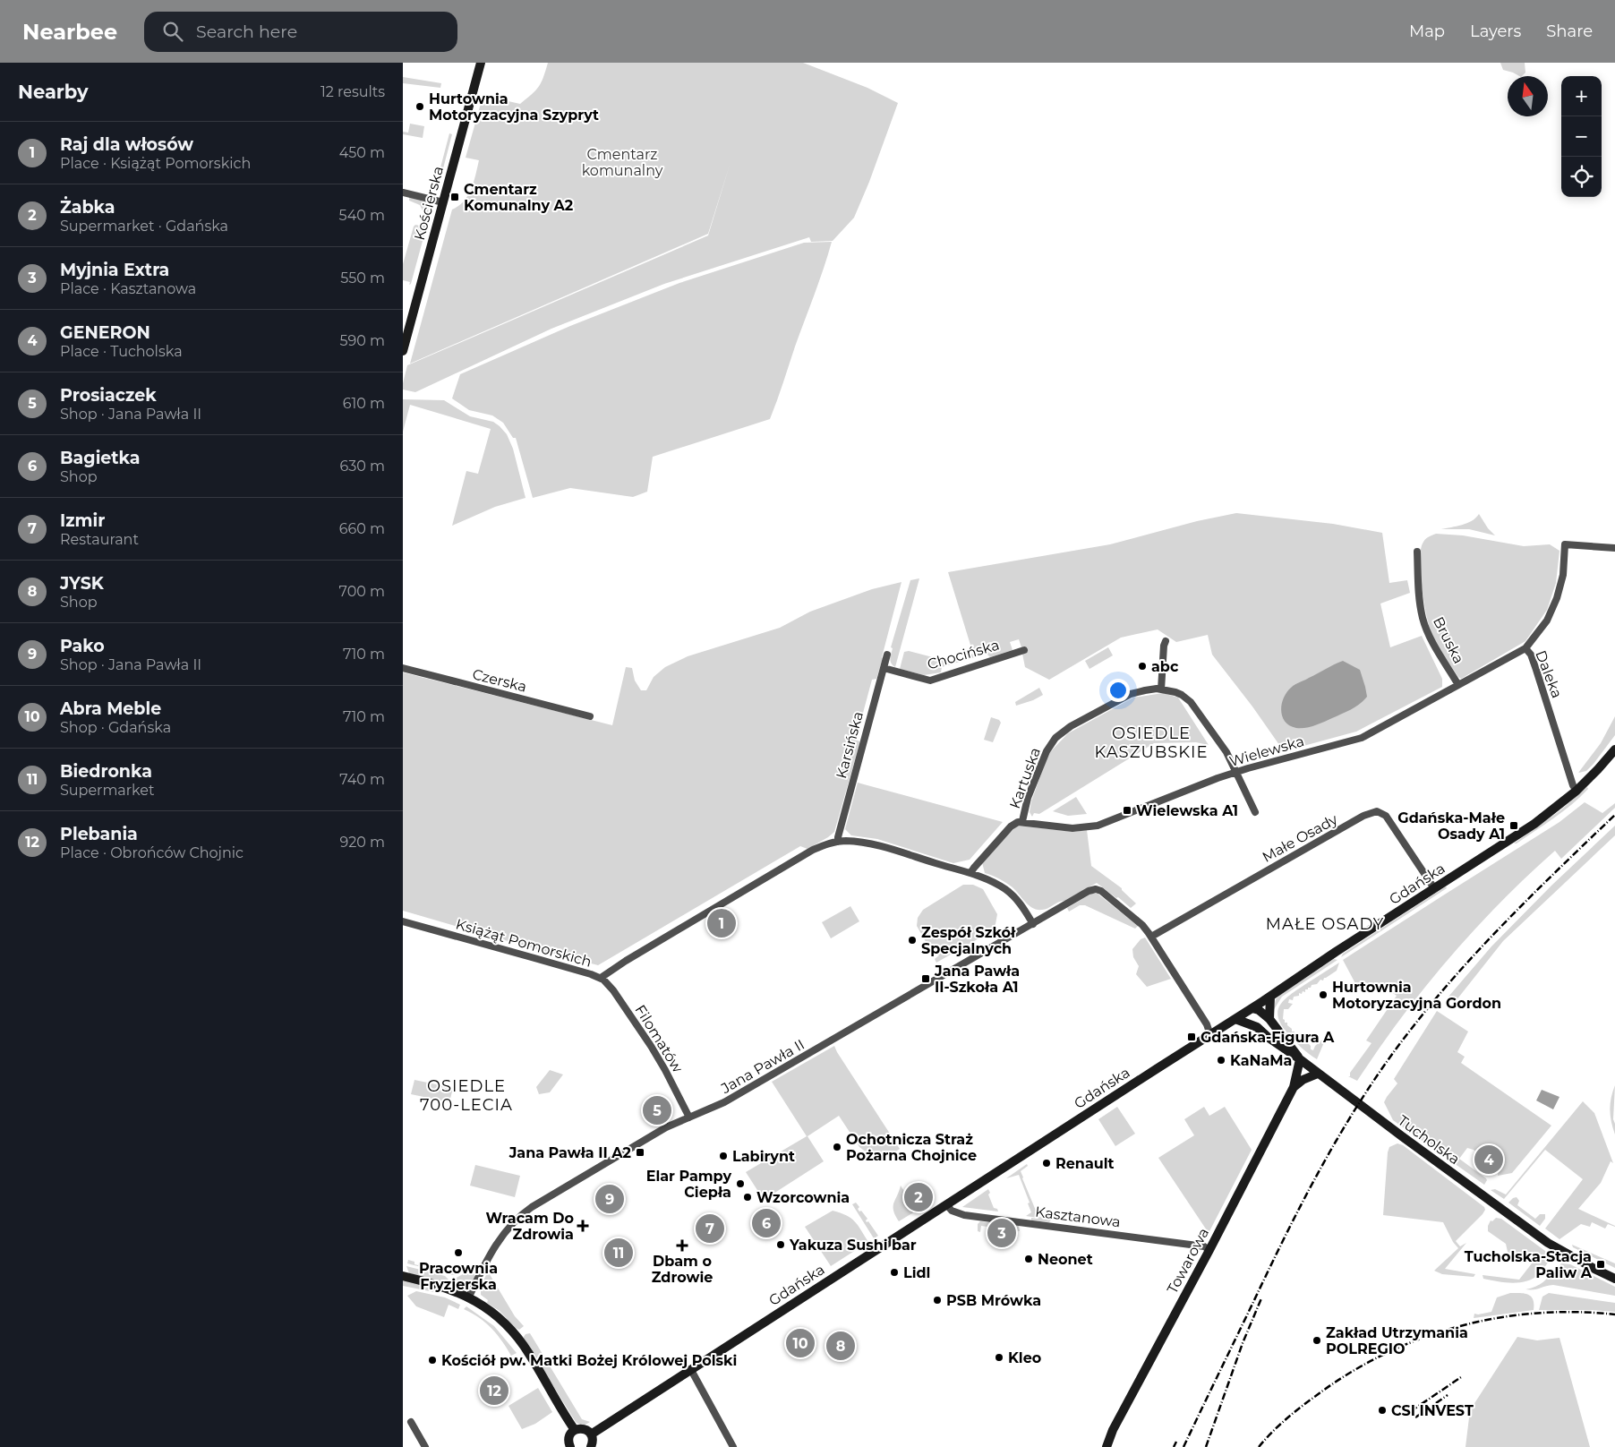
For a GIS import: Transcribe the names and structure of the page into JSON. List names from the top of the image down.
{
  "streets": {
    "main road": [
      "Kościerska",
      "Gdańska",
      "Tucholska",
      "Towarowa"
    ],
    "street": [
      "Bruska",
      "Chocińska",
      "Daleka",
      "Czerska",
      "Karsińska",
      "Wielewska",
      "Kartuska",
      "Małe Osady",
      "Książąt Pomorskich",
      "Filomatów",
      "Jana Pawła II",
      "Kasztanowa"
    ]
  },
  "crossings": [
    ["Bruska", "Wielewska"],
    ["Chocińska", "Karsińska"],
    ["Daleka", "Wielewska"],
    ["Daleka", "Gdańska"],
    ["Karsińska", "Książąt Pomorskich"],
    ["Wielewska", "Kartuska"],
    ["Małe Osady", "Gdańska"],
    ["Małe Osady", "Jana Pawła II"],
    ["Gdańska", "Tucholska"],
    ["Gdańska", "Kasztanowa"],
    ["Książąt Pomorskich", "Filomatów"],
    ["Książąt Pomorskich", "Jana Pawła II"],
    ["Filomatów", "Jana Pawła II"],
    ["Tucholska", "Towarowa"],
    ["Kasztanowa", "Towarowa"]
  ],
  "districts": ["OSIEDLE KASZUBSKIE", "MAŁE OSADY", "OSIEDLE 700-LECIA"],
  "parks": ["Cmentarz komunalny"],
  "places": {
    "other": [
      "Hurtownia Motoryzacyjna Szypryt",
      "abc",
      "Zespół Szkół Specjalnych",
      "Hurtownia Motoryzacyjna Gordon",
      "KaNaMa",
      "Ochotnicza Straż Pożarna Chojnice",
      "Labirynt",
      "Renault",
      "Elar Pampy Ciepła",
      "Wzorcownia",
      "Yakuza Sushi bar",
      "Pracownia Fryzjerska",
      "Neonet",
      "Lidl",
      "PSB Mrówka",
      "Zakład Utrzymania POLREGIO",
      "Kleo",
      "Kościół pw. Matki Bożej Królowej Polski",
      "CSI INVEST"
    ],
    "transit": [
      "Cmentarz Komunalny A2",
      "Wielewska A1",
      "Gdańska-Małe Osady A1",
      "Jana Pawła II-Szkoła A1",
      "Gdańska-Figura A",
      "Jana Pawła II A2",
      "Tucholska-Stacja Paliw A"
    ],
    "health": ["Wracam Do Zdrowia", "Dbam o Zdrowie"]
  },
  "north": "top",
  "page": {
    "header": "Nearbee",
    "search": "Search here",
    "nav": ["Map", "Layers", "Share"],
    "heading": ["Nearby", "12 results"],
    "map_buttons": ["+", "−"],
    "list": [
      {
        "mark": "1",
        "name": "Raj dla włosów",
        "note": "Place · Książąt Pomorskich",
        "value": "450 m"
      },
      {
        "mark": "2",
        "name": "Żabka",
        "note": "Supermarket · Gdańska",
        "value": "540 m"
      },
      {
        "mark": "3",
        "name": "Myjnia Extra",
        "note": "Place · Kasztanowa",
        "value": "550 m"
      },
      {
        "mark": "4",
        "name": "GENERON",
        "note": "Place · Tucholska",
        "value": "590 m"
      },
      {
        "mark": "5",
        "name": "Prosiaczek",
        "note": "Shop · Jana Pawła II",
        "value": "610 m"
      },
      {
        "mark": "6",
        "name": "Bagietka",
        "note": "Shop",
        "value": "630 m"
      },
      {
        "mark": "7",
        "name": "Izmir",
        "note": "Restaurant",
        "value": "660 m"
      },
      {
        "mark": "8",
        "name": "JYSK",
        "note": "Shop",
        "value": "700 m"
      },
      {
        "mark": "9",
        "name": "Pako",
        "note": "Shop · Jana Pawła II",
        "value": "710 m"
      },
      {
        "mark": "10",
        "name": "Abra Meble",
        "note": "Shop · Gdańska",
        "value": "710 m"
      },
      {
        "mark": "11",
        "name": "Biedronka",
        "note": "Supermarket",
        "value": "740 m"
      },
      {
        "mark": "12",
        "name": "Plebania",
        "note": "Place · Obrońców Chojnic",
        "value": "920 m"
      }
    ],
    "pins": [
      "1",
      "5",
      "4",
      "2",
      "9",
      "6",
      "7",
      "3",
      "11",
      "10",
      "8",
      "12"
    ]
  }
}
